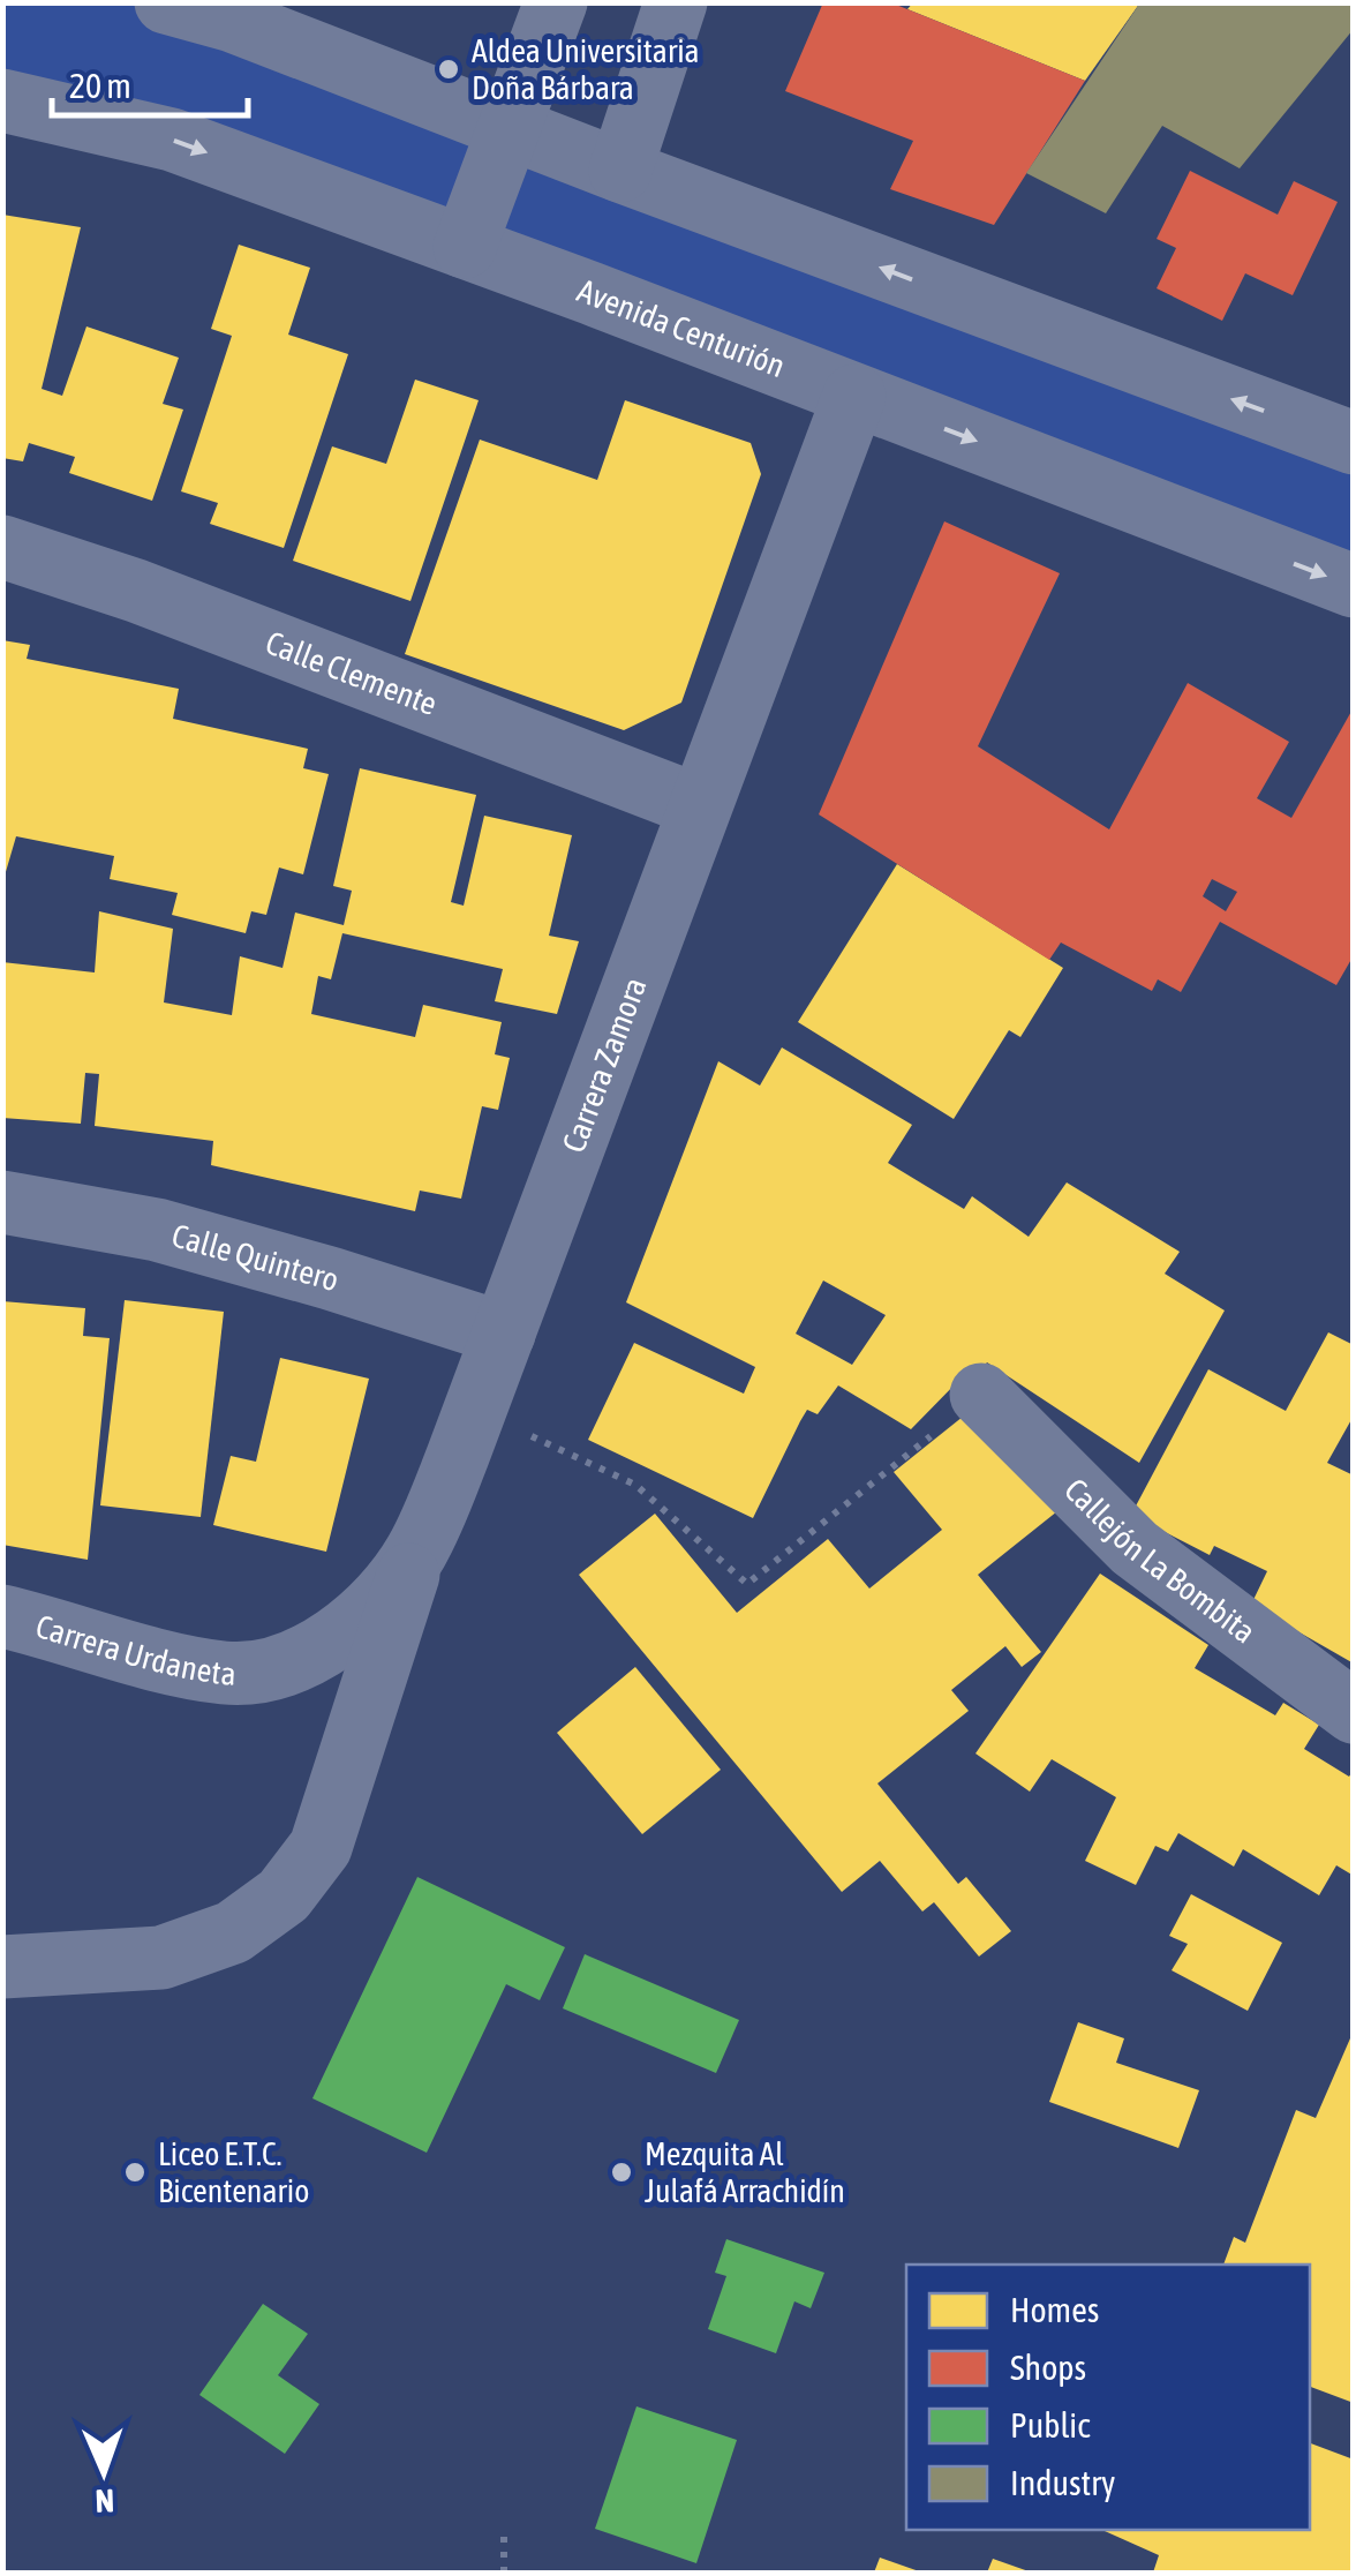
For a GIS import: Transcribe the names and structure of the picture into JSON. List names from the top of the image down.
{
  "streets": {
    "street": [
      "Avenida Centurión",
      "Calle Clemente",
      "Carrera Zamora",
      "Calle Quintero",
      "Callejón La Bombita",
      "Carrera Urdaneta"
    ]
  },
  "crossings": [
    ["Avenida Centurión", "Carrera Zamora"],
    ["Calle Clemente", "Carrera Zamora"],
    ["Carrera Zamora", "Calle Quintero"],
    ["Carrera Zamora", "Carrera Urdaneta"]
  ],
  "places": ["Aldea Universitaria Doña Bárbara", "Liceo E.T.C. Bicentenario", "Mezquita Al Julafá Arrachidín"],
  "legend": [
    "Homes",
    "Shops",
    "Public",
    "Industry"
  ],
  "scale_bar": "20 m",
  "north": "bottom"
}
